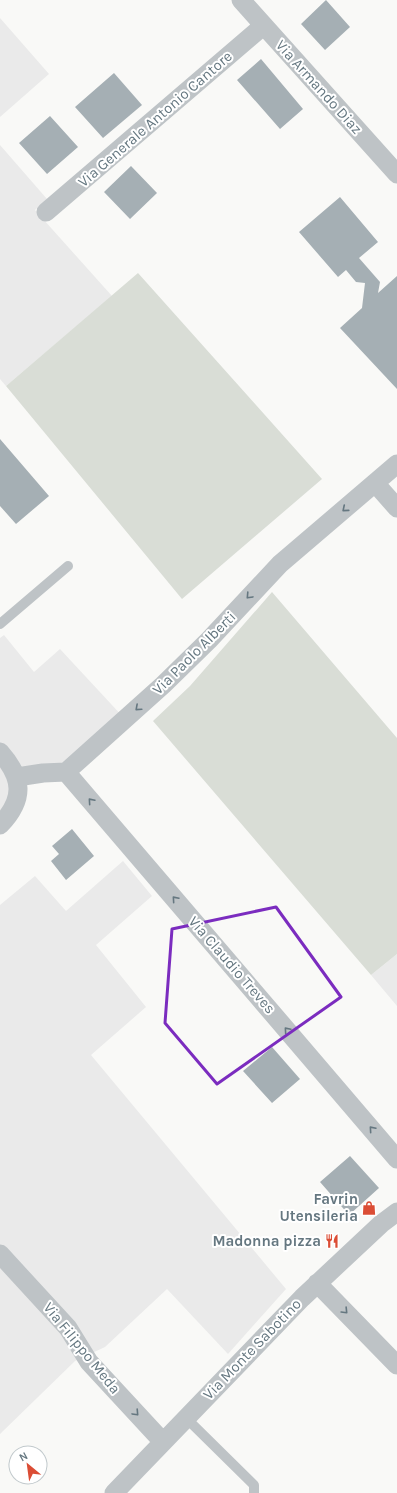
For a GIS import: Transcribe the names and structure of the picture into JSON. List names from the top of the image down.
{
  "streets": {
    "street": [
      "Via Armando Diaz",
      "Via Generale Antonio Cantore",
      "Via Paolo Alberti",
      "Via Claudio Treves",
      "Via Filippo Meda",
      "Via Monte Sabotino"
    ]
  },
  "crossings": [
    ["Via Armando Diaz", "Via Generale Antonio Cantore"],
    ["Via Paolo Alberti", "Via Claudio Treves"],
    ["Via Filippo Meda", "Via Monte Sabotino"]
  ],
  "one_way": ["Via Paolo Alberti", "Via Claudio Treves", "Via Filippo Meda"],
  "places": {
    "shop": ["Favrin Utensileria"],
    "restaurant": ["Madonna pizza"]
  },
  "north": "top left"
}
